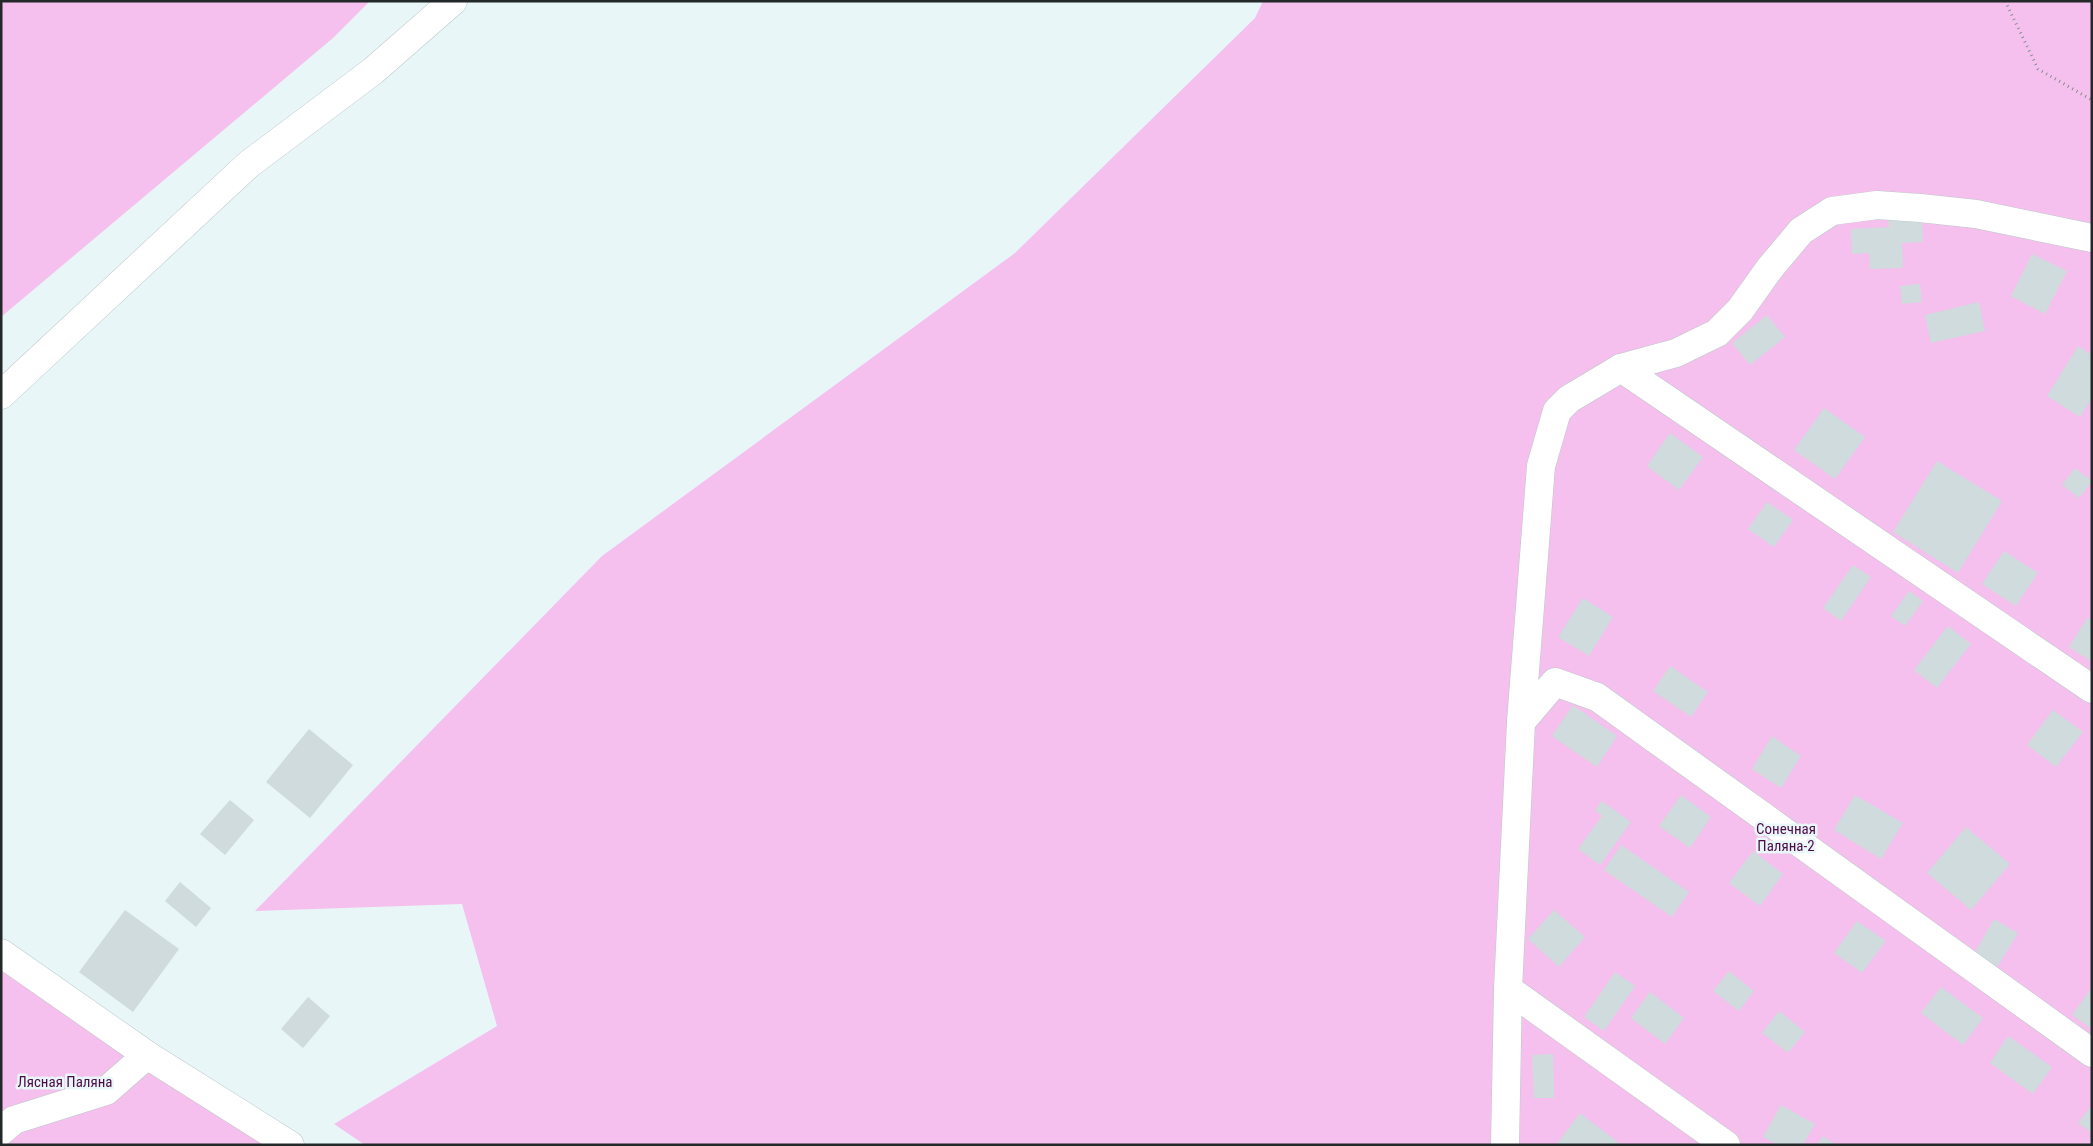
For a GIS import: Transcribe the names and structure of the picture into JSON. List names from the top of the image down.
{
  "parks": ["Сонечная Паляна-2", "Лясная Паляна"]
}
